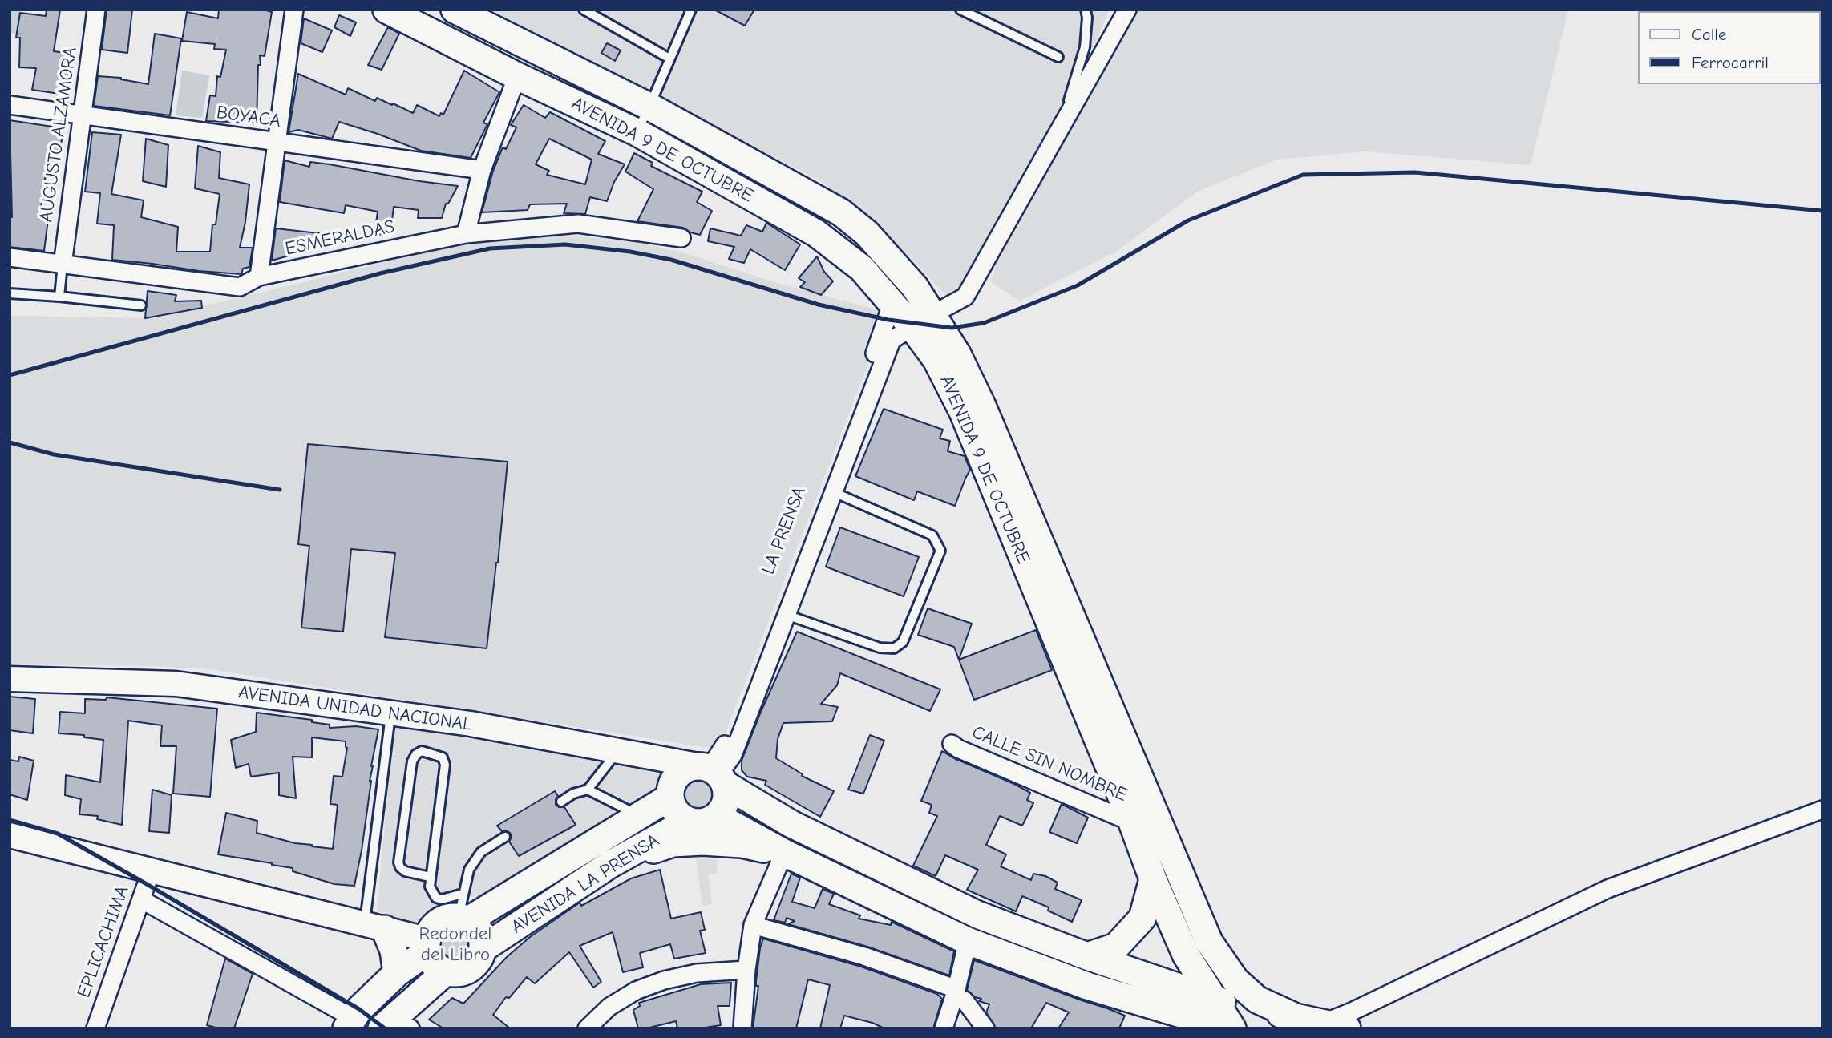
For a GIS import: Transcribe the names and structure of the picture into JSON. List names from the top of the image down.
{
  "streets": {
    "main road": ["AVENIDA 9 DE OCTUBRE", "AVENIDA LA PRENSA"],
    "street": [
      "BOYACA",
      "AUGUSTO ALZAMORA",
      "ESMERALDAS",
      "LA PRENSA",
      "AVENIDA UNIDAD NACIONAL",
      "CALLE SIN NOMBRE",
      "EPLICACHIMA"
    ]
  },
  "crossings": [
    ["BOYACA", "AUGUSTO ALZAMORA"],
    ["AUGUSTO ALZAMORA", "ESMERALDAS"],
    ["AVENIDA 9 DE OCTUBRE", "LA PRENSA"],
    ["AVENIDA 9 DE OCTUBRE", "CALLE SIN NOMBRE"],
    ["LA PRENSA", "AVENIDA UNIDAD NACIONAL"],
    ["LA PRENSA", "AVENIDA LA PRENSA"],
    ["AVENIDA UNIDAD NACIONAL", "AVENIDA LA PRENSA"]
  ],
  "parks": ["Redondel del Libro"],
  "legend": ["Calle", "Ferrocarril"]
}
